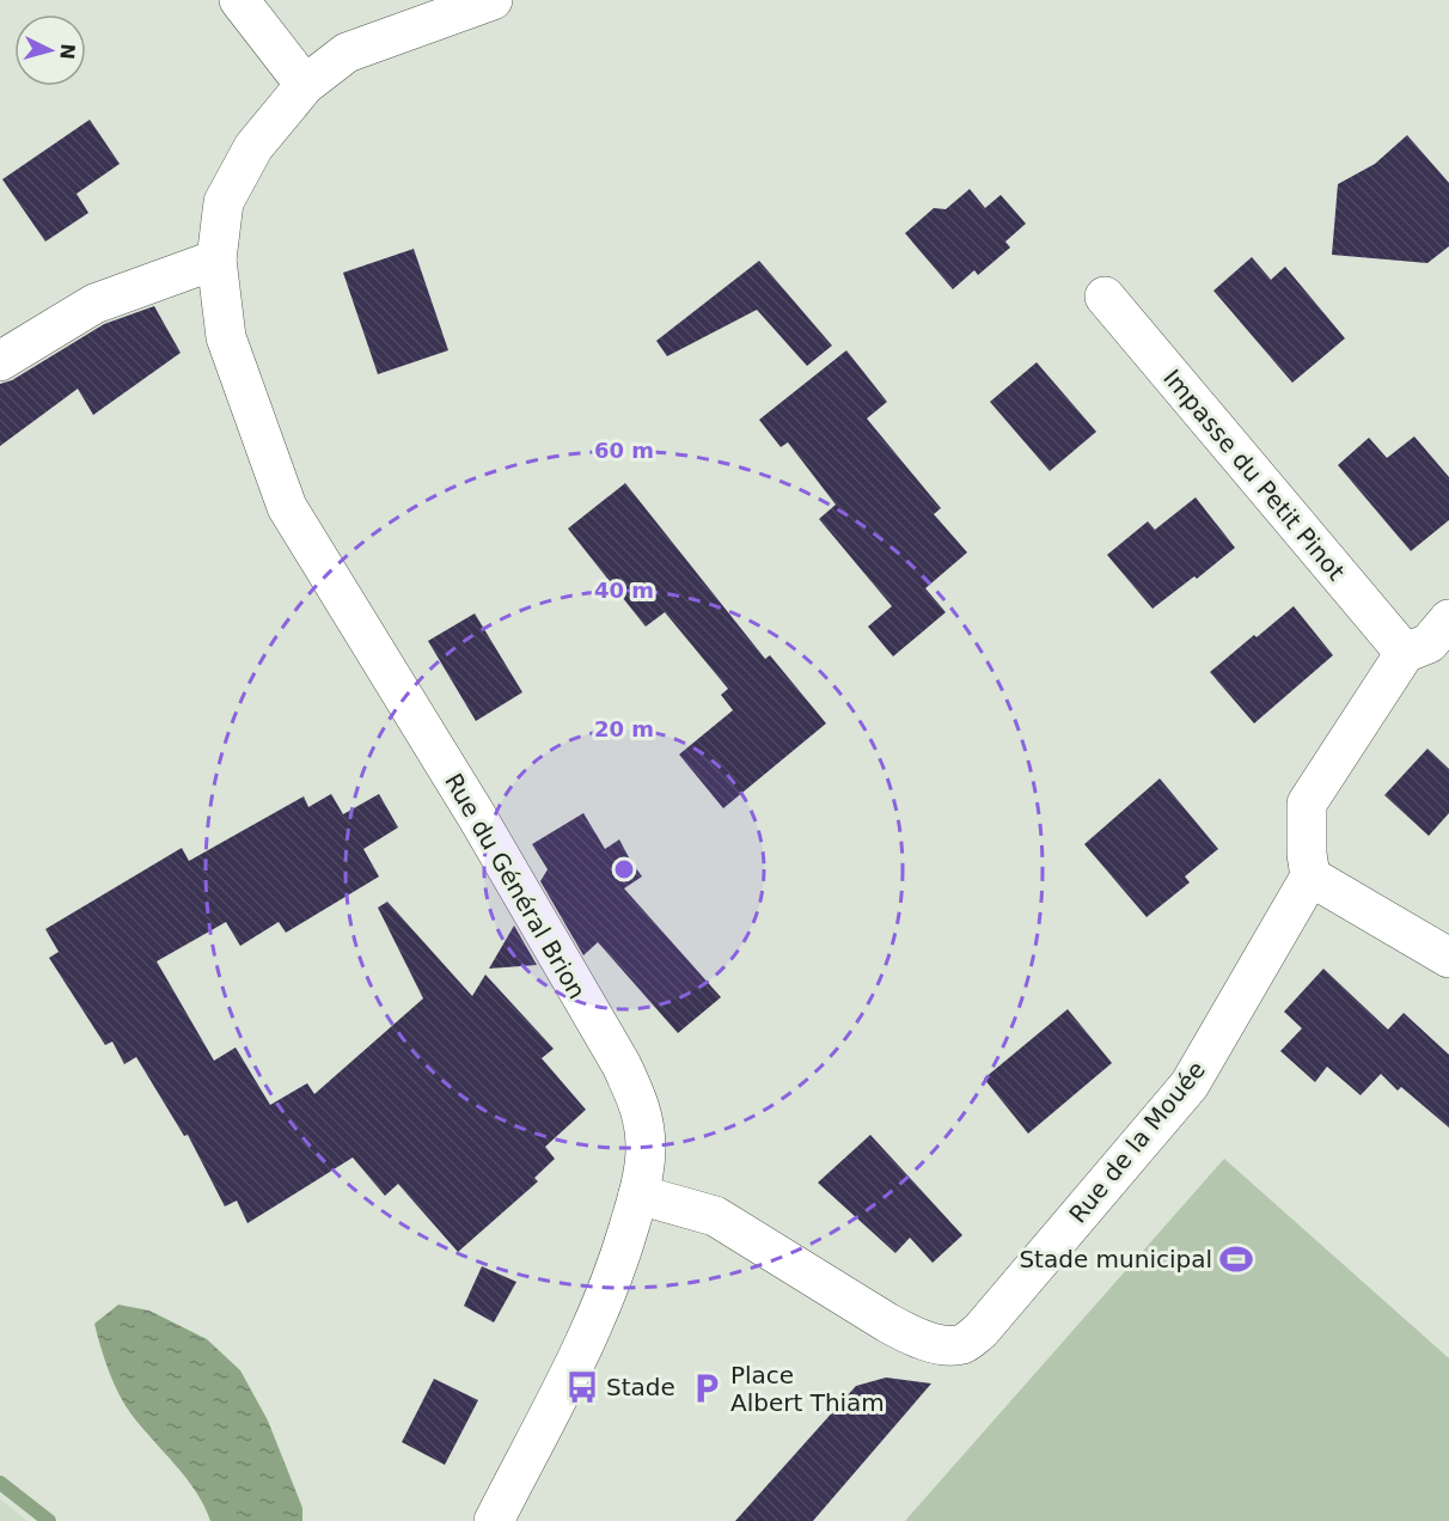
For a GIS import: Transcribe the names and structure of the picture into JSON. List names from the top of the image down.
{
  "streets": {
    "street": ["Impasse du Petit Pinot", "Rue du Général Brion", "Rue de la Mouée"]
  },
  "crossings": [
    ["Rue du Général Brion", "Rue de la Mouée"]
  ],
  "places": {
    "sports": ["Stade municipal"],
    "bus stop": ["Stade"],
    "parking": ["Place Albert Thiam"]
  },
  "north": "right",
  "rings": ["60 m", "40 m", "20 m"]
}
